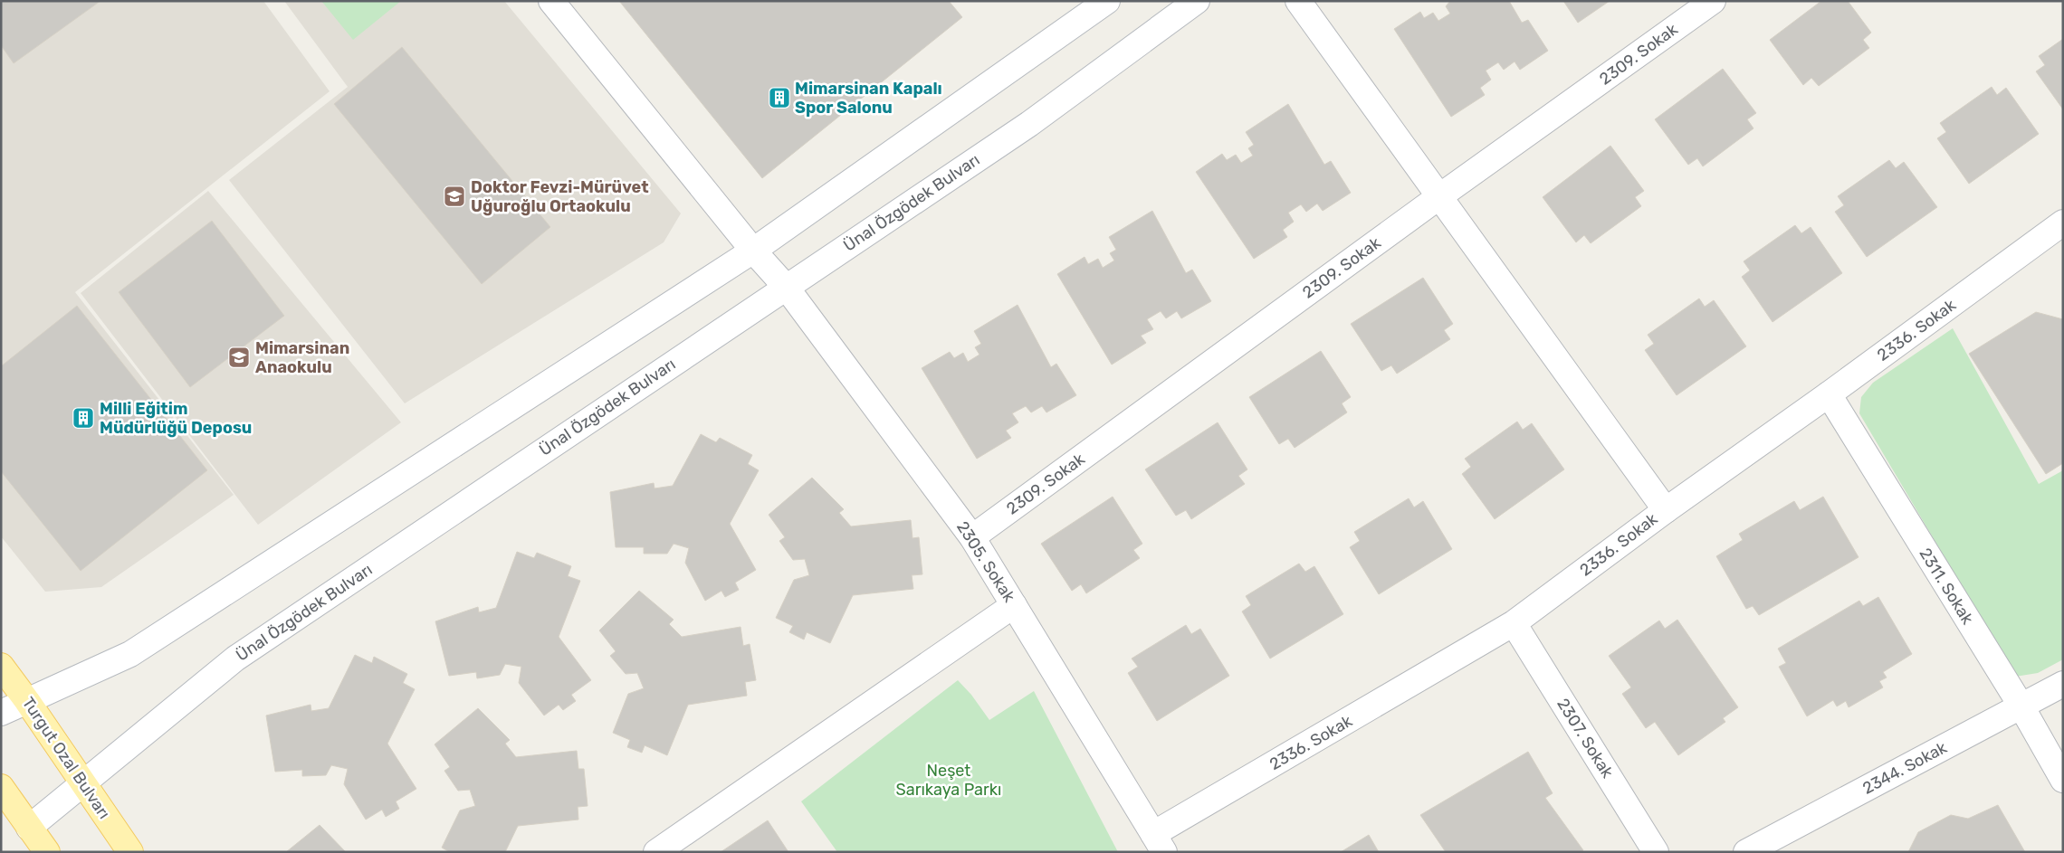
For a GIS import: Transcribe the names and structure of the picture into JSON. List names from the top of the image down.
{
  "streets": {
    "main road": ["Turgut Ozal Bulvarı"],
    "street": [
      "2309. Sokak",
      "Ünal Özgödek Bulvarı",
      "2336. Sokak",
      "2305. Sokak",
      "2311. Sokak",
      "2307. Sokak",
      "2344. Sokak"
    ]
  },
  "crossings": [
    ["2309. Sokak", "2305. Sokak"],
    ["Ünal Özgödek Bulvarı", "2305. Sokak"],
    ["Ünal Özgödek Bulvarı", "Turgut Ozal Bulvarı"],
    ["2336. Sokak", "2305. Sokak"],
    ["2336. Sokak", "2311. Sokak"],
    ["2336. Sokak", "2307. Sokak"],
    ["2311. Sokak", "2344. Sokak"]
  ],
  "parks": ["Neşet Sarıkaya Parkı"],
  "places": {
    "building": ["Mimarsinan Kapalı Spor Salonu", "Milli Eğitim Müdürlüğü Deposu"],
    "school or university": ["Doktor Fevzi-Mürüvet Uğuroğlu Ortaokulu", "Mimarsinan Anaokulu"]
  }
}
